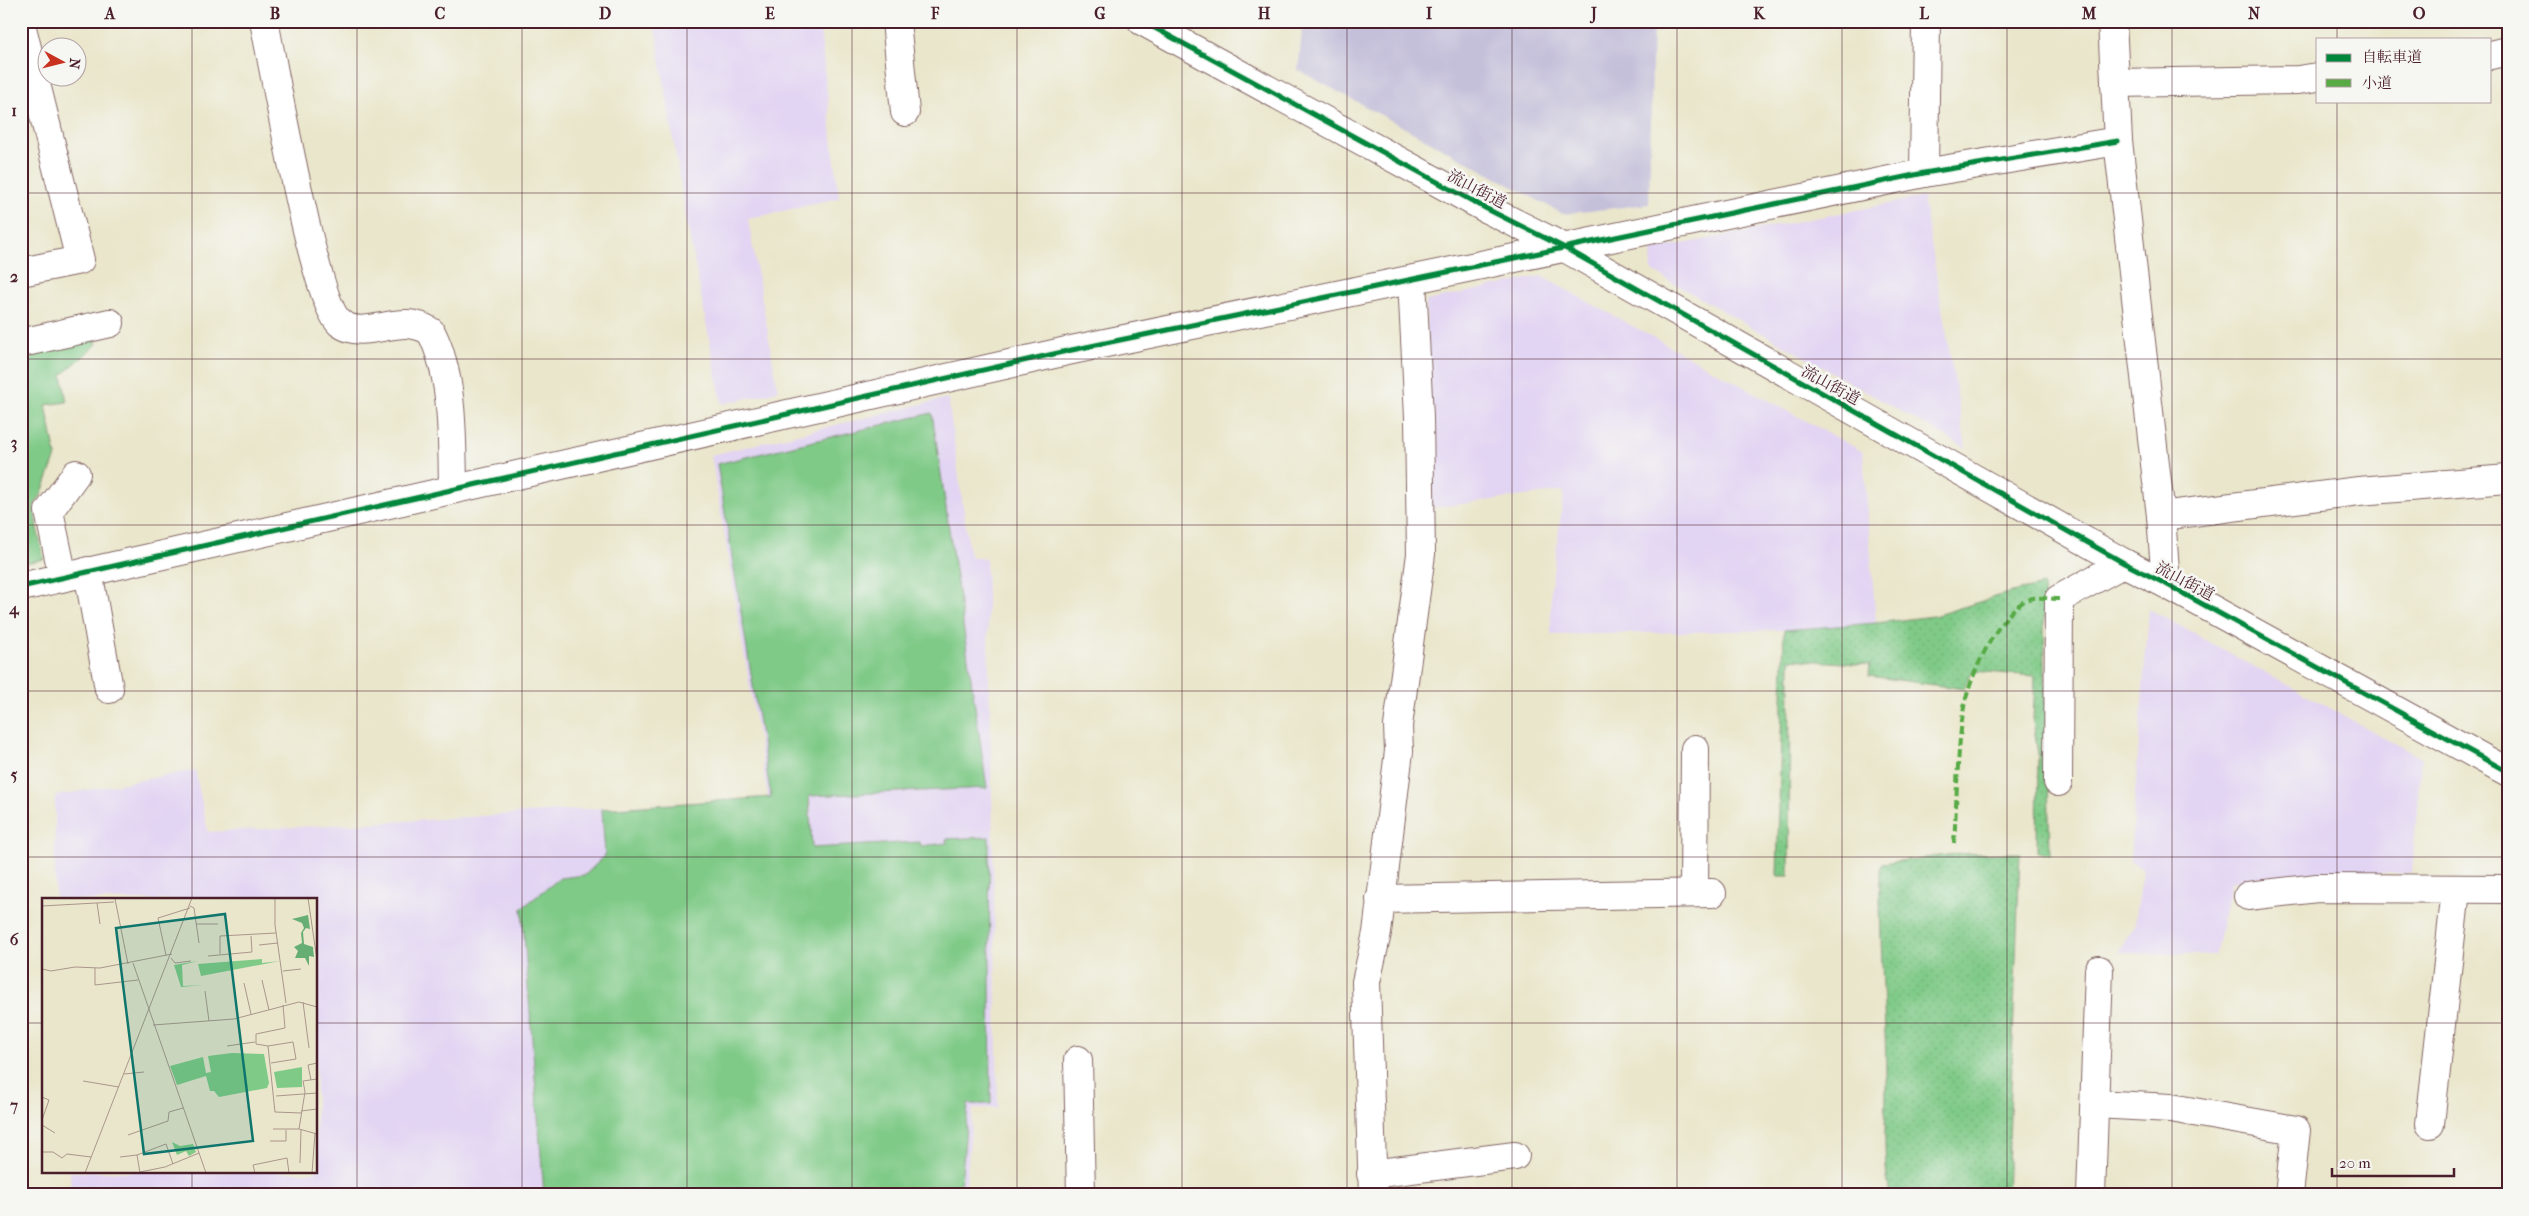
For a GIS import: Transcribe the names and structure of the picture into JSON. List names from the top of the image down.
{
  "streets": {
    "street": ["流山街道"]
  },
  "legend": ["自転車道", "小道"],
  "scale_bar": "20 m",
  "north": "right",
  "grid": {
    "columns": [
      "A",
      "B",
      "C",
      "D",
      "E",
      "F",
      "G",
      "H",
      "I",
      "J",
      "K",
      "L",
      "M",
      "N",
      "O"
    ],
    "rows": [
      "1",
      "2",
      "3",
      "4",
      "5",
      "6",
      "7"
    ]
  }
}
